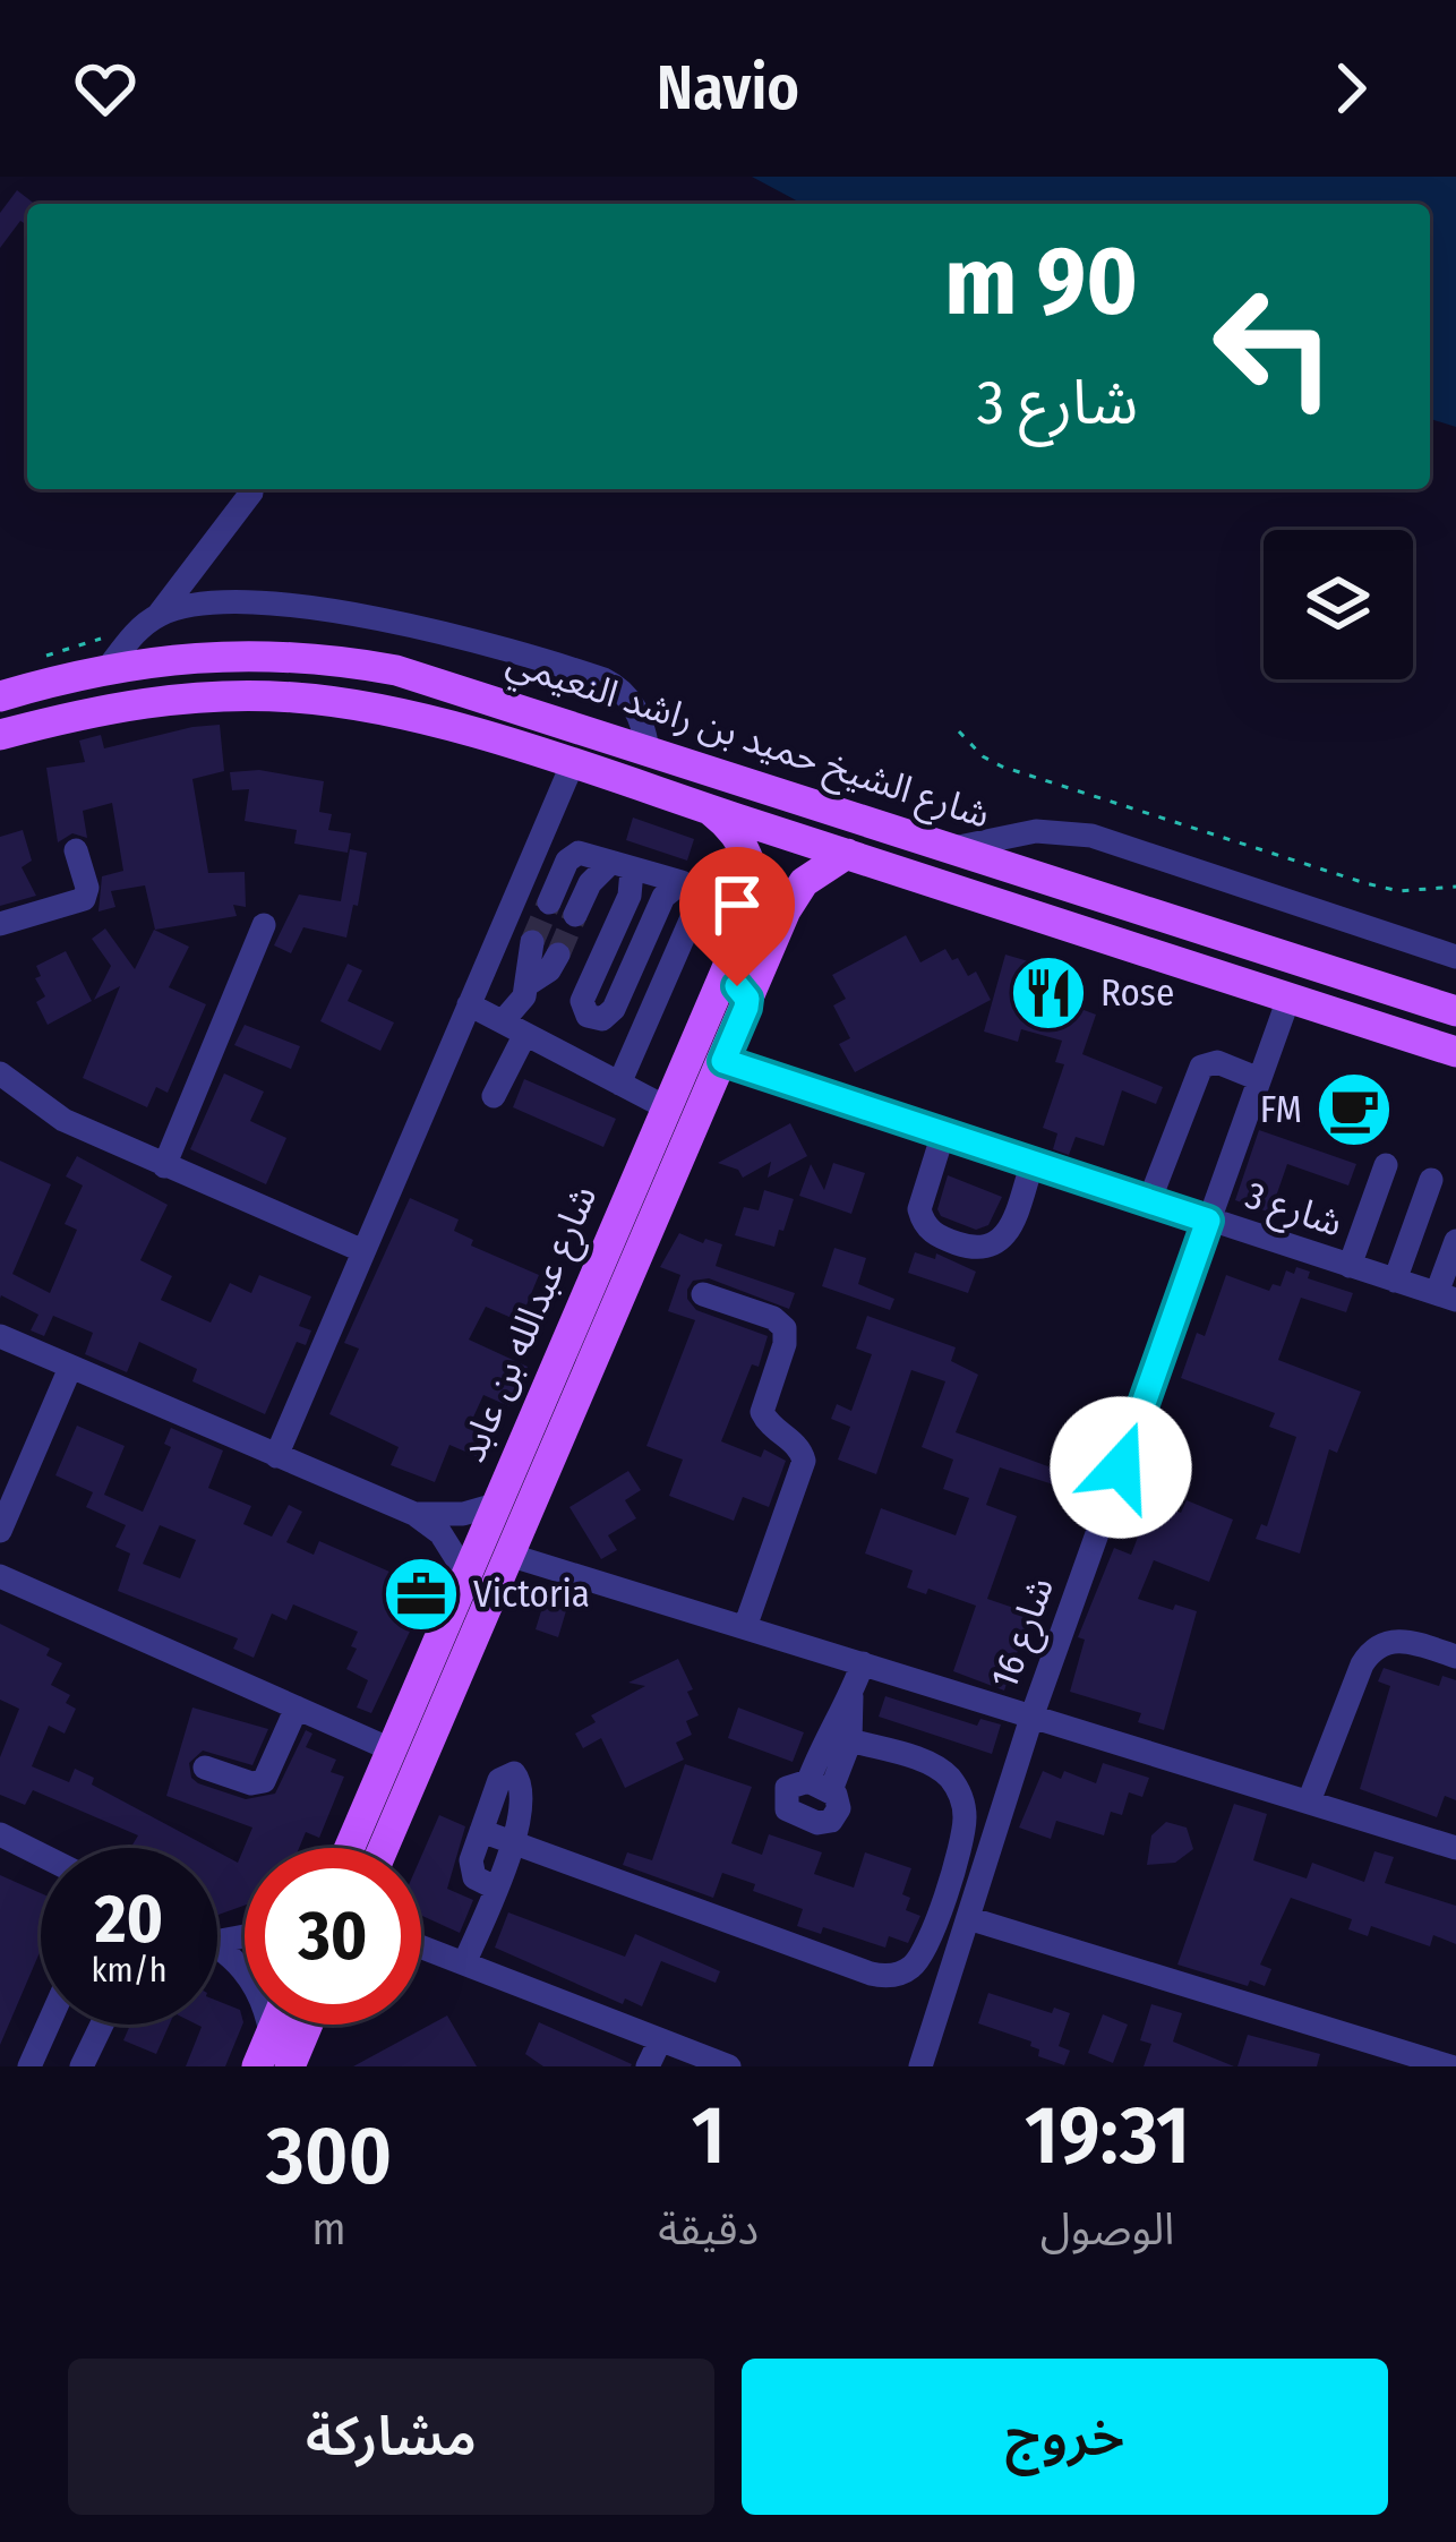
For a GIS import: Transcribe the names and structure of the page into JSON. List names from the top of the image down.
{
  "streets": {
    "main road": ["شارع الشيخ حميد بن راشد النعيمي", "شارع عبدالله بن عابد"],
    "street": ["شارع 3", "شارع 16"]
  },
  "crossings": [
    ["شارع 3", "شارع عبدالله بن عابد"],
    ["شارع 3", "شارع 16"]
  ],
  "places": {
    "restaurant": ["Rose"],
    "cafe": ["FM"],
    "office": ["Victoria"]
  },
  "page": {
    "header": "Navio",
    "turn": ["90 m", "شارع 3"],
    "speed": "20 km/h",
    "limit": "30",
    "eta": [
      "19:31",
      "الوصول",
      "1",
      "دقيقة",
      "300",
      "m"
    ],
    "buttons": ["خروج", "مشاركة"]
  }
}
